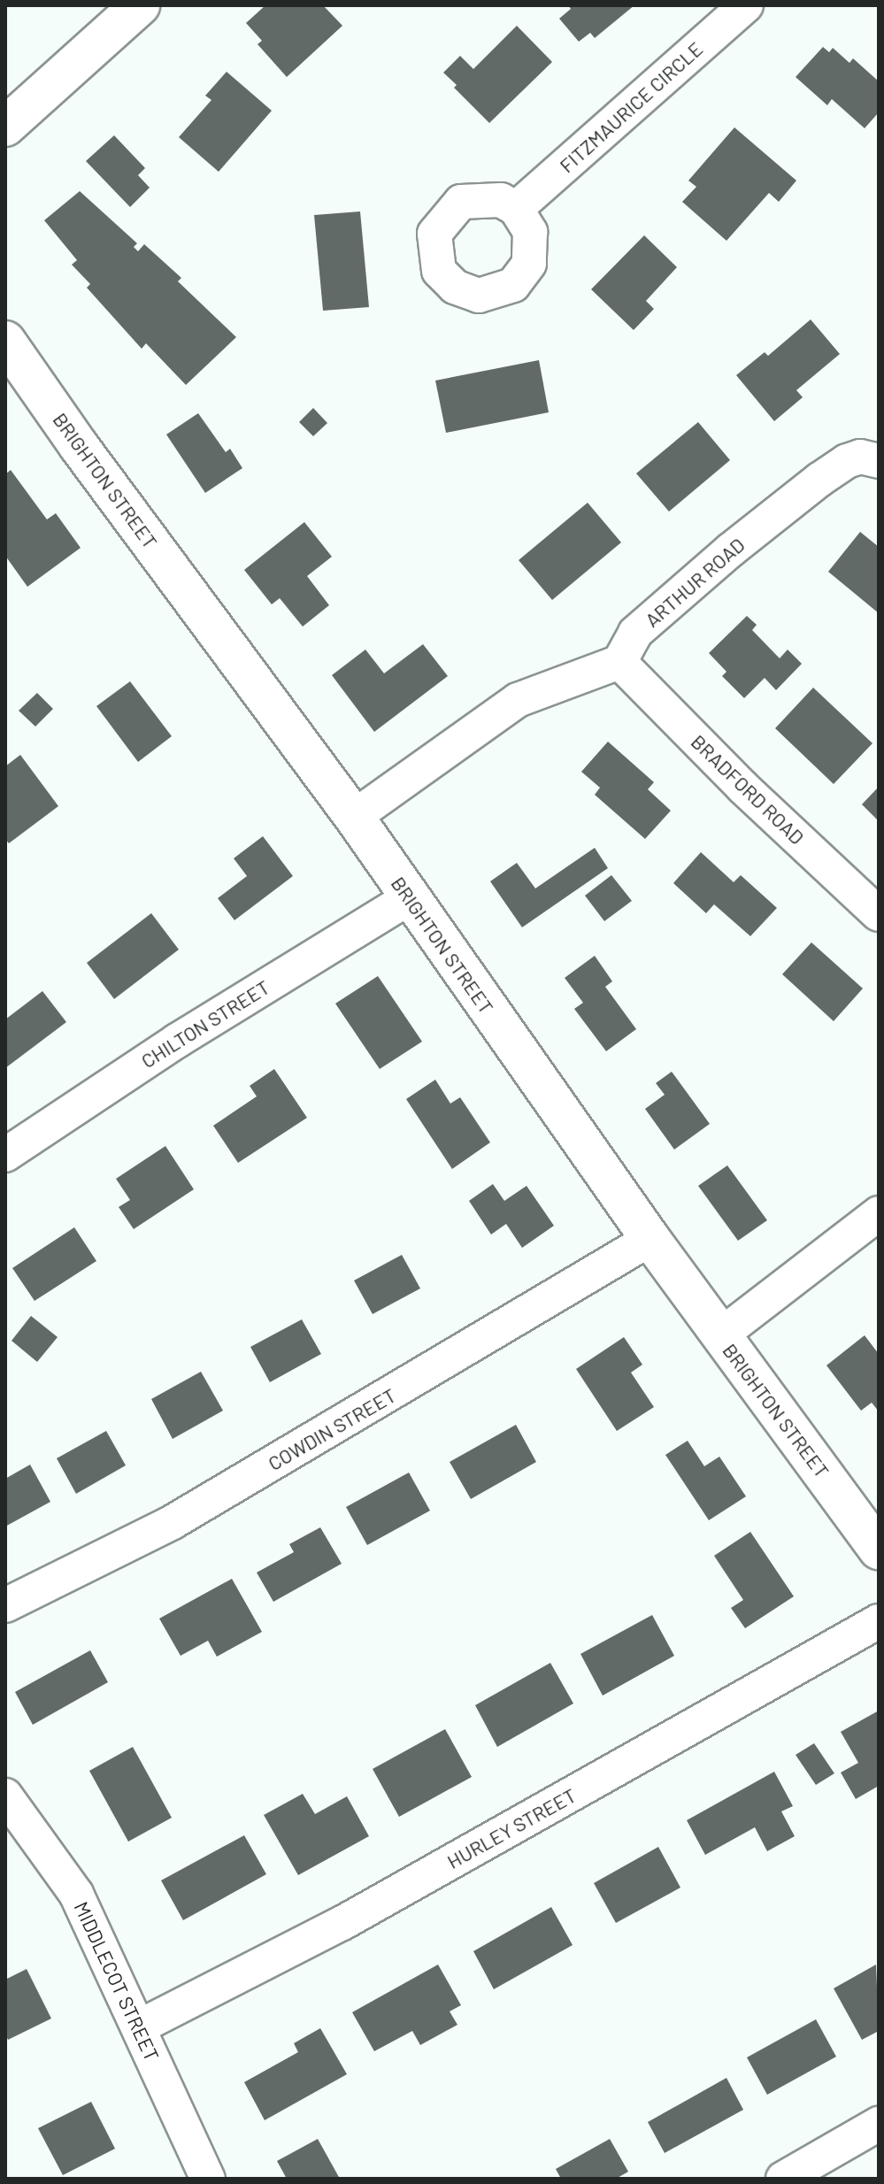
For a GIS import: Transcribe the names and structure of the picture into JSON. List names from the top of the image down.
{
  "streets": {
    "main road": ["BRIGHTON STREET"],
    "street": [
      "FITZMAURICE CIRCLE",
      "ARTHUR ROAD",
      "BRADFORD ROAD",
      "CHILTON STREET",
      "COWDIN STREET",
      "HURLEY STREET",
      "MIDDLECOT STREET"
    ]
  },
  "crossings": [
    ["BRIGHTON STREET", "CHILTON STREET"],
    ["BRIGHTON STREET", "COWDIN STREET"],
    ["ARTHUR ROAD", "BRADFORD ROAD"],
    ["HURLEY STREET", "MIDDLECOT STREET"]
  ]
}
